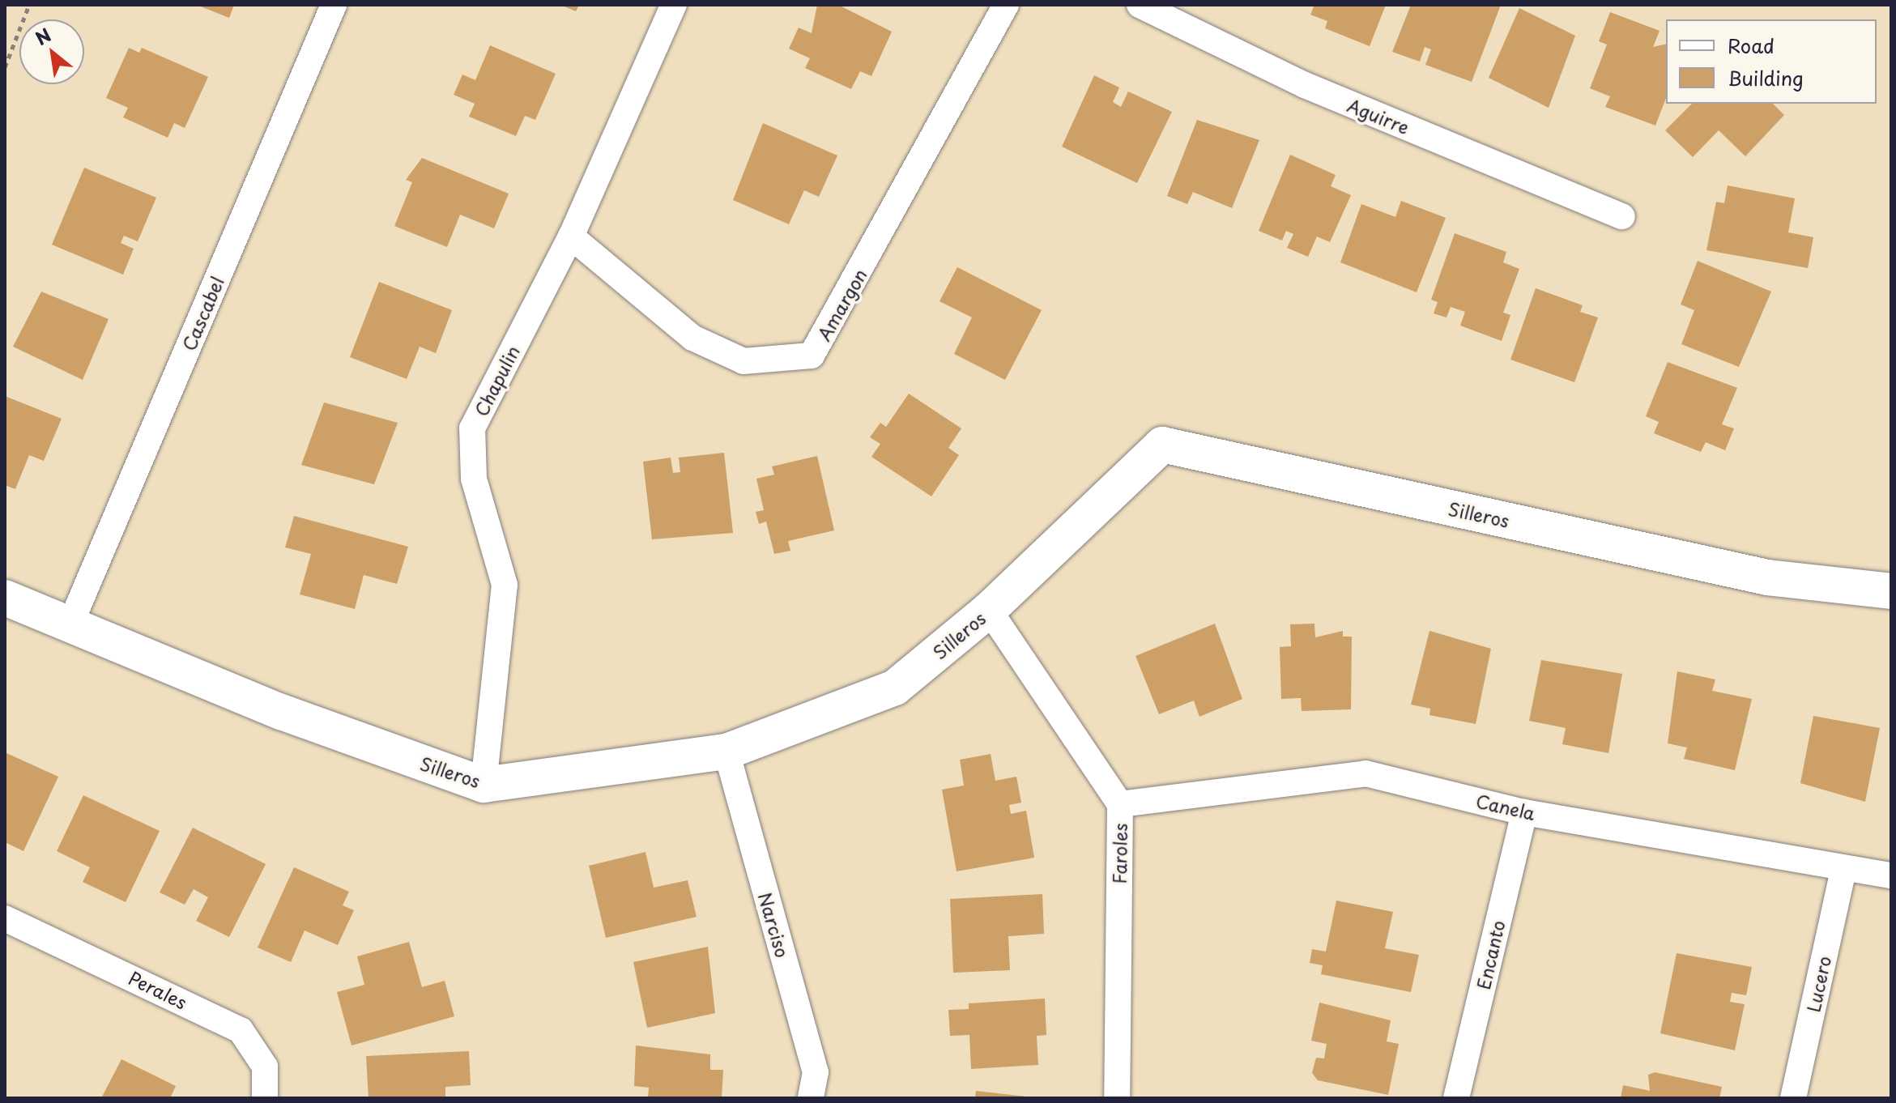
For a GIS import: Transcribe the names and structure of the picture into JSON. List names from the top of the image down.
{
  "streets": {
    "street": [
      "Aguirre",
      "Amargon",
      "Cascabel",
      "Chapulin",
      "Silleros",
      "Canela",
      "Faroles",
      "Narciso",
      "Encanto",
      "Lucero",
      "Perales"
    ]
  },
  "crossings": [
    ["Amargon", "Chapulin"],
    ["Cascabel", "Silleros"],
    ["Chapulin", "Silleros"],
    ["Silleros", "Faroles"],
    ["Silleros", "Narciso"],
    ["Canela", "Faroles"],
    ["Canela", "Encanto"],
    ["Canela", "Lucero"]
  ],
  "legend": ["Road", "Building"],
  "north": "top left"
}
